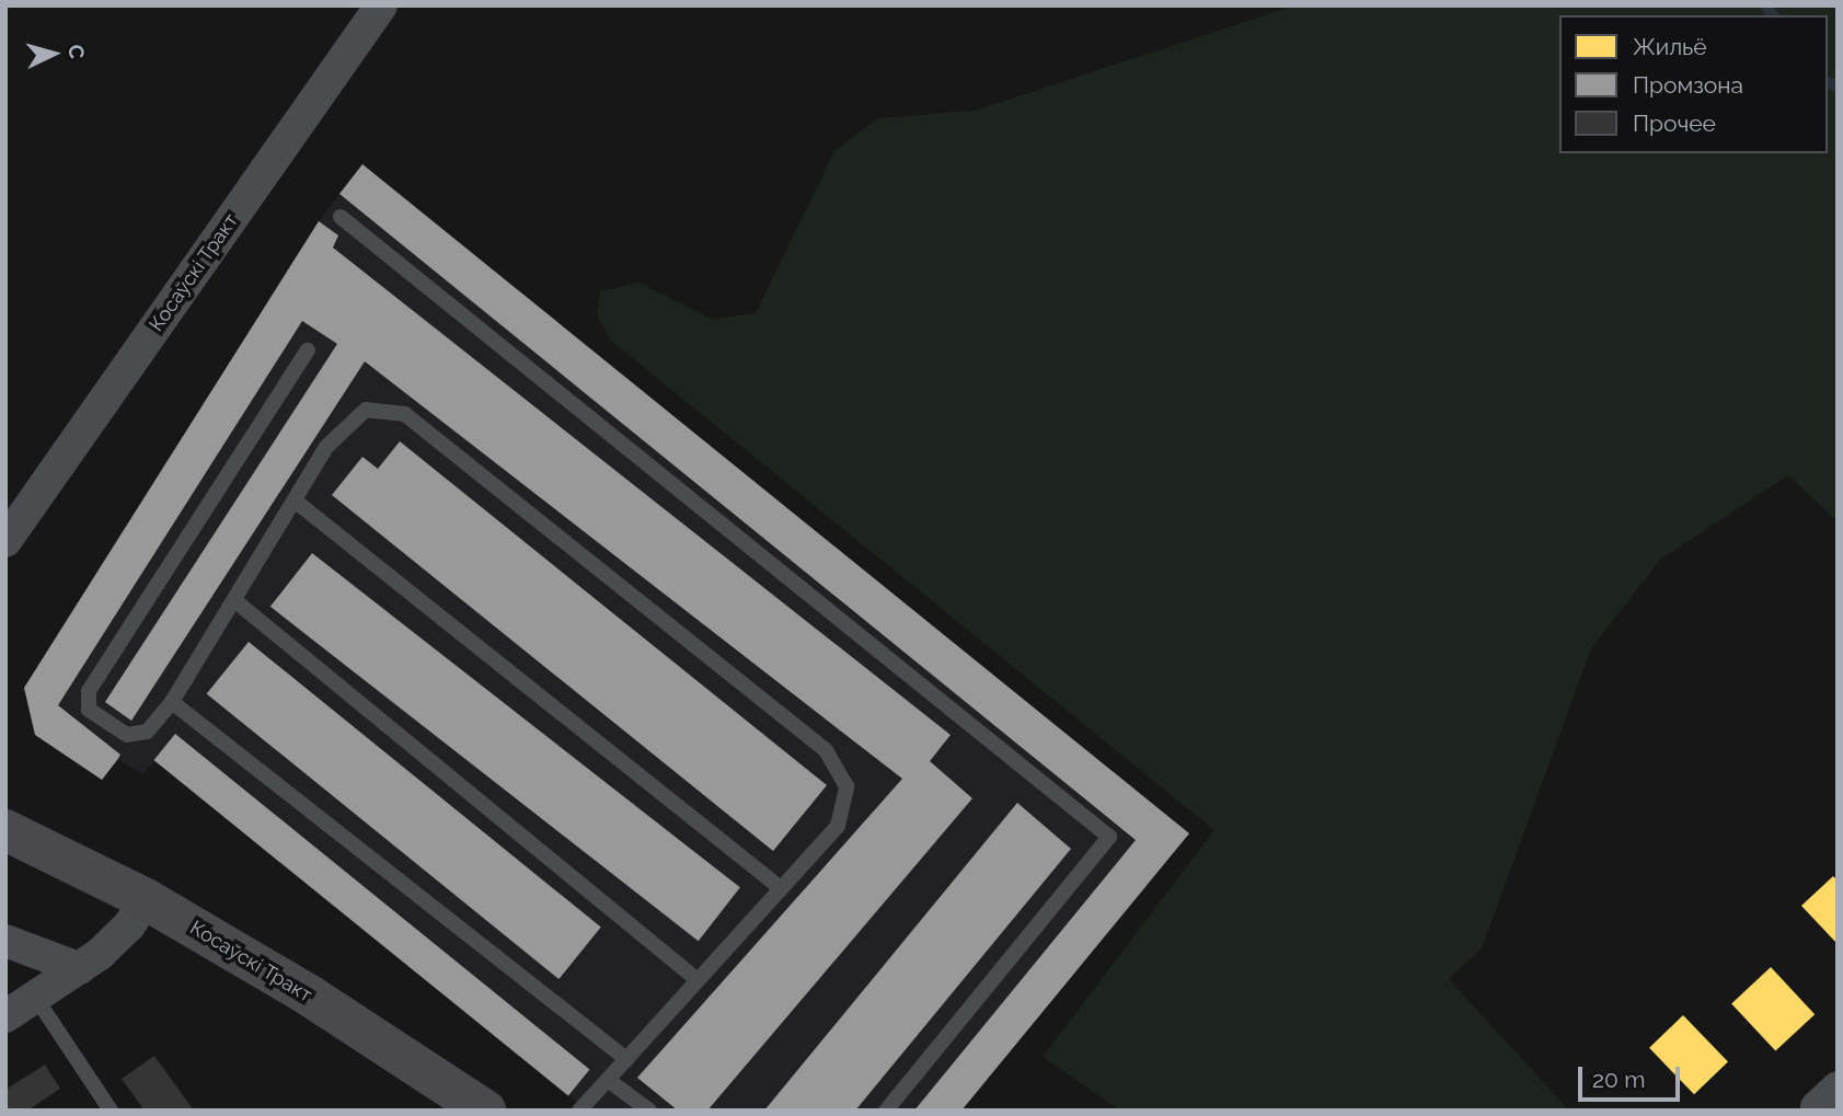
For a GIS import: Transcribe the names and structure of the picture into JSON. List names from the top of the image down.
{
  "streets": {
    "main road": ["Косаўскі Тракт"]
  },
  "legend": ["Жильё", "Промзона", "Прочее"],
  "scale_bar": "20 m",
  "north": "right"
}
